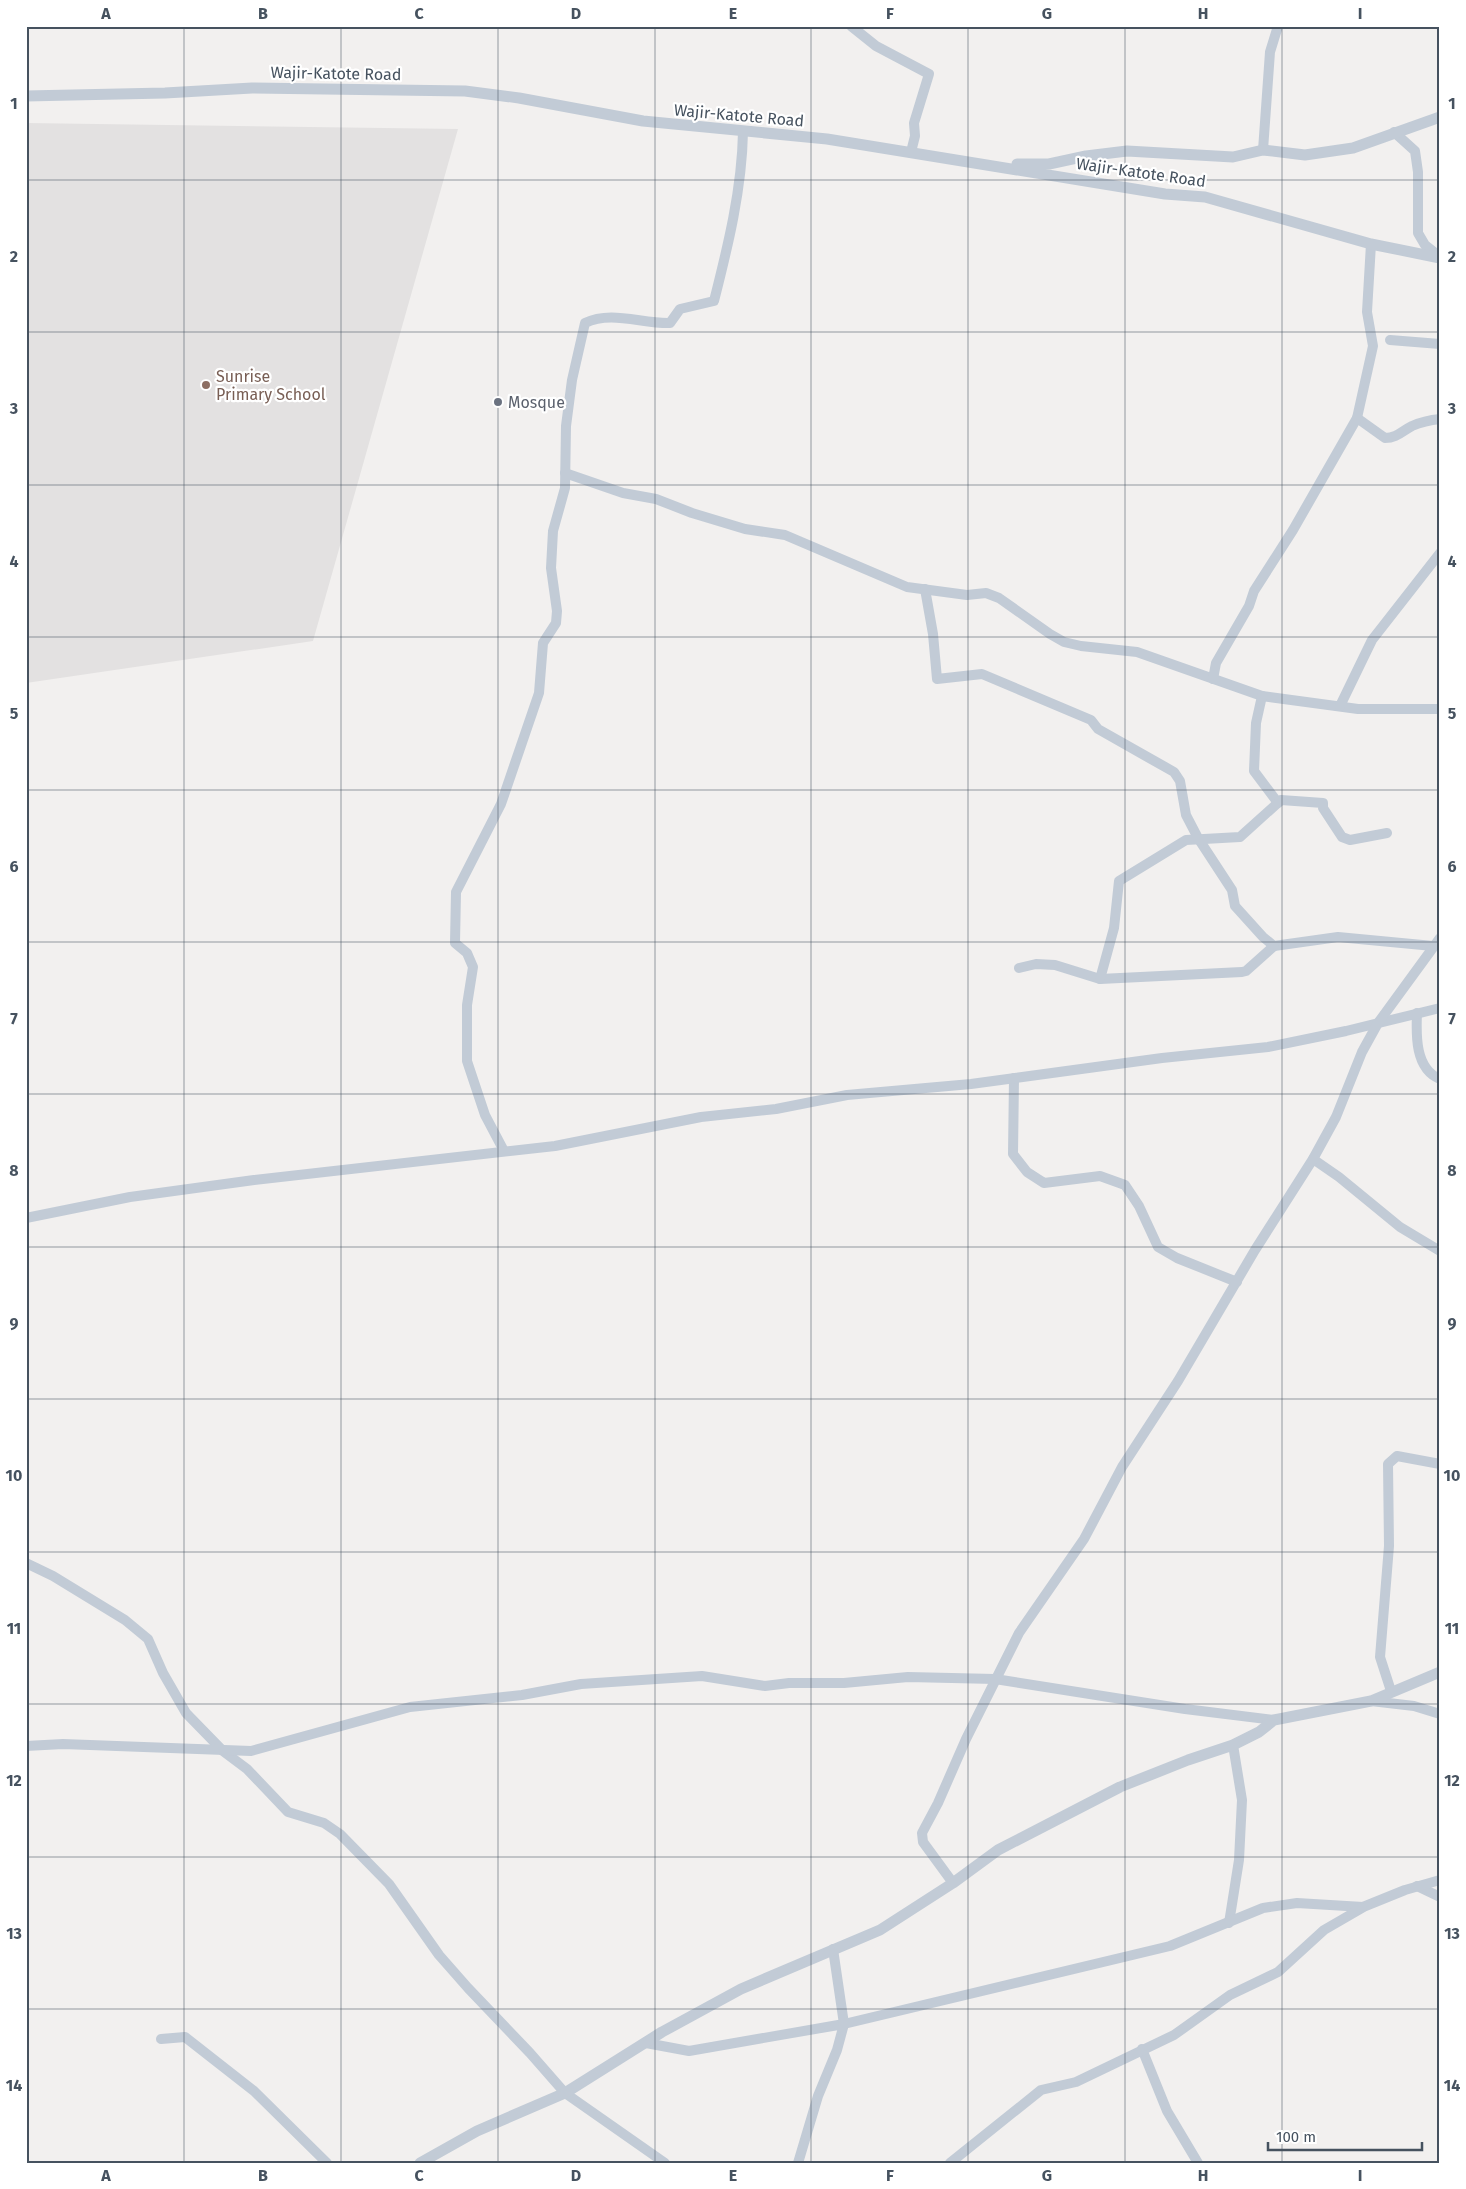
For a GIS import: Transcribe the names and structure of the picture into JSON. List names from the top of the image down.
{
  "streets": {
    "street": ["Wajir-Katote Road"]
  },
  "places": ["Sunrise Primary School", "Mosque"],
  "scale_bar": "100 m",
  "grid": {
    "columns": [
      "A",
      "B",
      "C",
      "D",
      "E",
      "F",
      "G",
      "H",
      "I"
    ],
    "rows": [
      "1",
      "2",
      "3",
      "4",
      "5",
      "6",
      "7",
      "8",
      "9",
      "10",
      "11",
      "12",
      "13",
      "14"
    ]
  }
}
